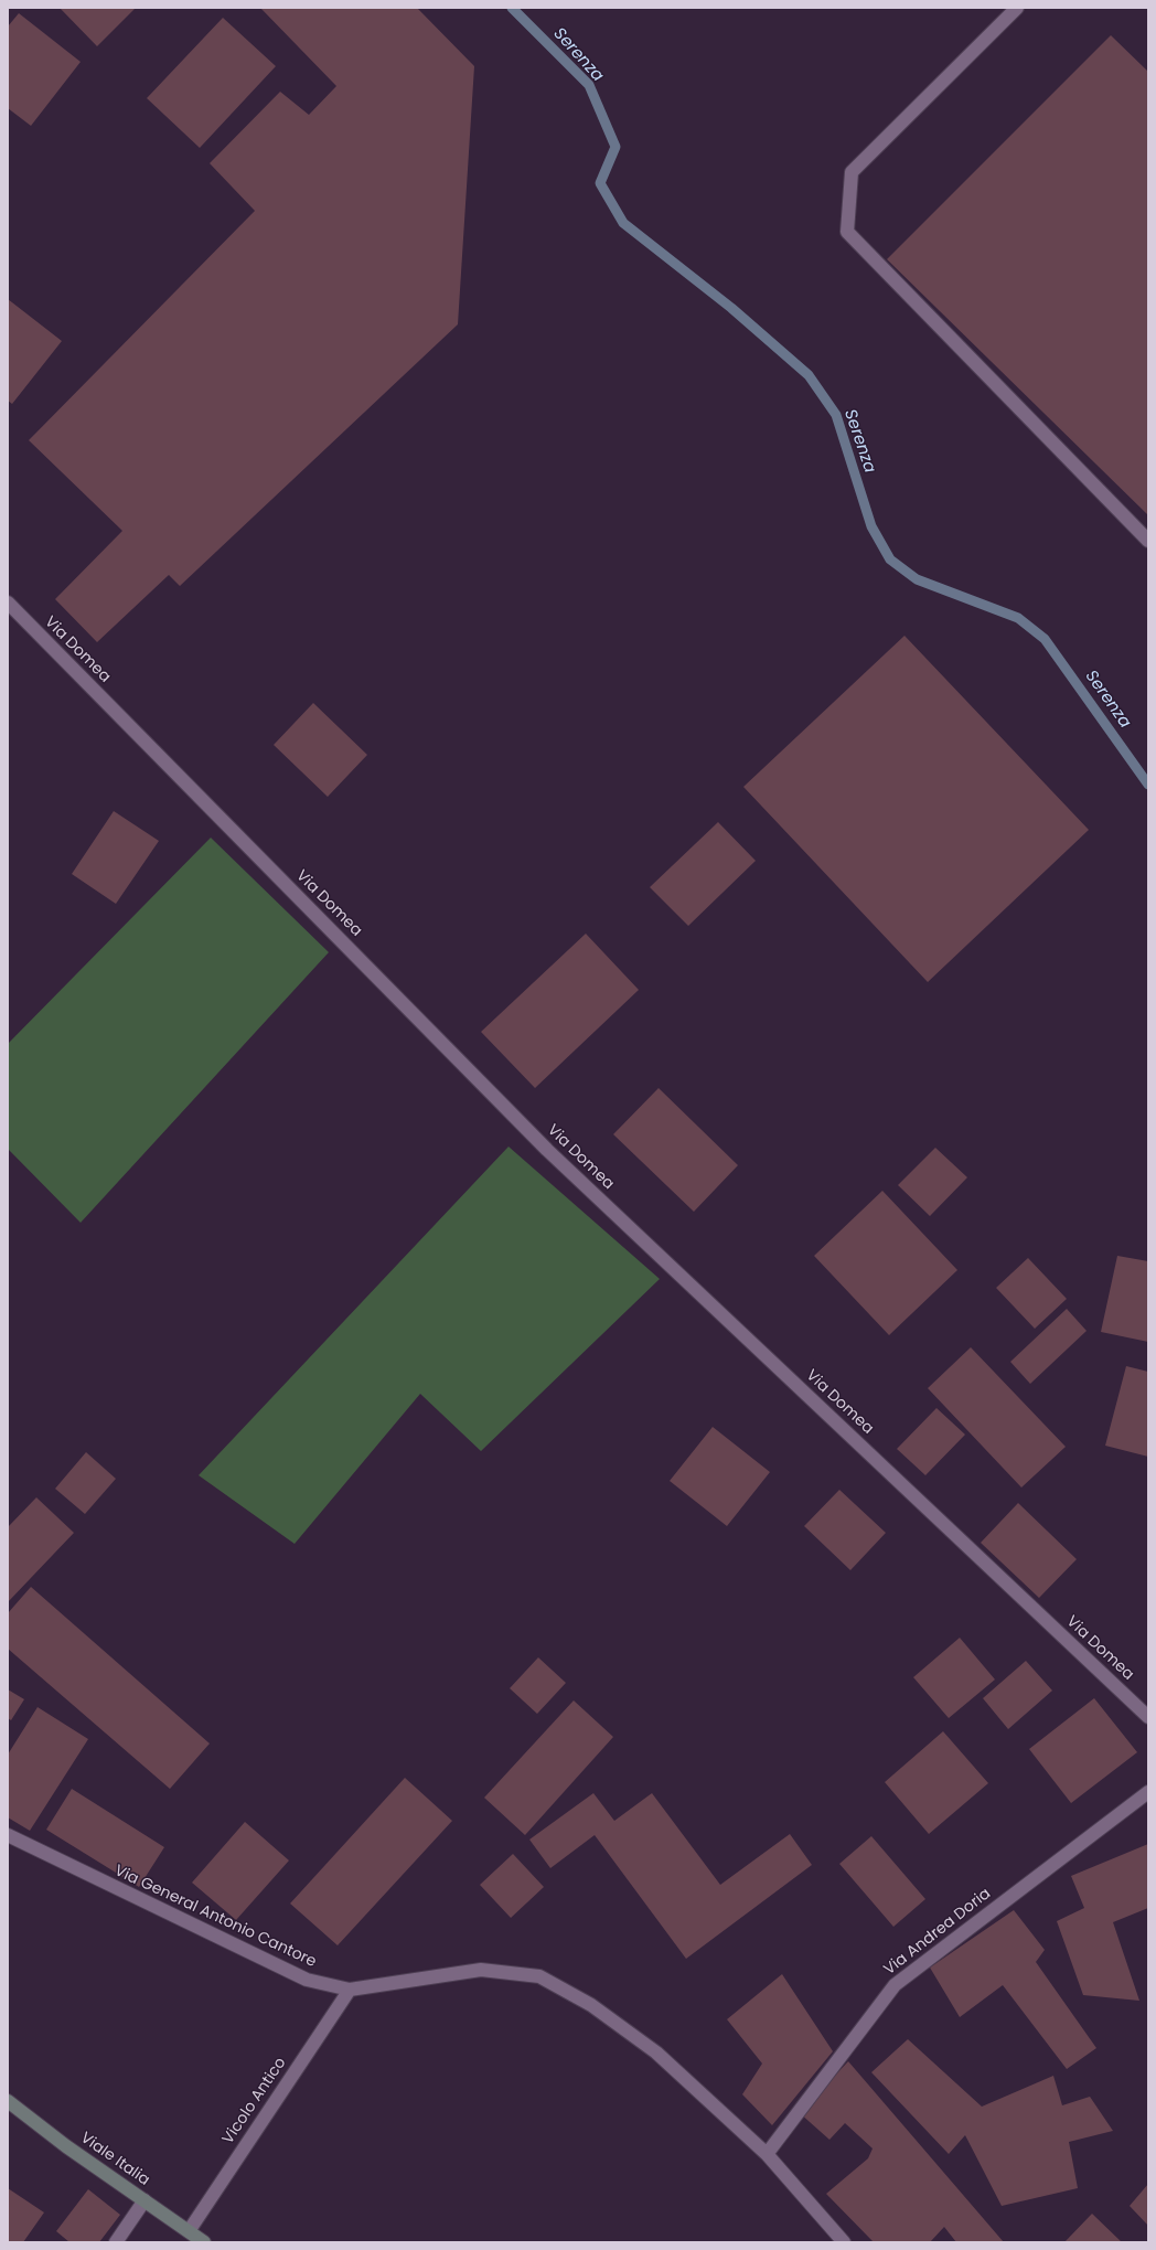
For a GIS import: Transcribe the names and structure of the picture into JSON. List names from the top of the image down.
{
  "streets": {
    "street": [
      "Via Domea",
      "Via General Antonio Cantore",
      "Via Andrea Doria",
      "Vicolo Antico",
      "Viale Italia"
    ]
  },
  "crossings": [
    ["Via General Antonio Cantore", "Via Andrea Doria"],
    ["Via General Antonio Cantore", "Vicolo Antico"],
    ["Vicolo Antico", "Viale Italia"]
  ],
  "water": ["Serenza"]
}
